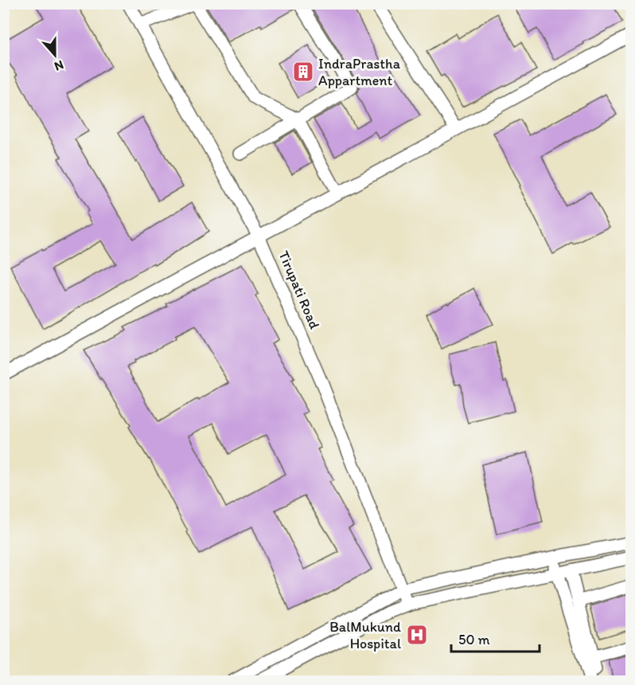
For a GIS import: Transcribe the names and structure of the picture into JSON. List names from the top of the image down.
{
  "streets": {
    "street": ["Tirupati Road"]
  },
  "places": {
    "building": ["IndraPrastha Appartment"],
    "hospital": ["BalMukund Hospital"]
  },
  "scale_bar": "50 m",
  "north": "bottom"
}
